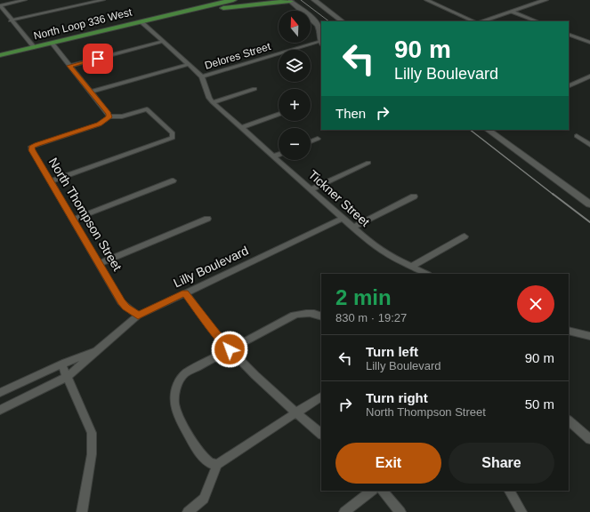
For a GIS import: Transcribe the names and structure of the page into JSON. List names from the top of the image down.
{
  "streets": {
    "main road": ["North Loop 336 West"],
    "street": [
      "Delores Street",
      "Tickner Street",
      "North Thompson Street",
      "Lilly Boulevard"
    ]
  },
  "crossings": [
    ["North Loop 336 West", "Tickner Street"],
    ["Delores Street", "Tickner Street"],
    ["Tickner Street", "Lilly Boulevard"],
    ["North Thompson Street", "Lilly Boulevard"]
  ],
  "north": "top",
  "page": {
    "map_buttons": ["+", "−"],
    "turn": ["90 m", "Lilly Boulevard"],
    "then": "Then",
    "heading": ["2 min", "830 m · 19:27"],
    "list": [
      {
        "name": "Turn left",
        "note": "Lilly Boulevard",
        "value": "90 m"
      },
      {
        "name": "Turn right",
        "note": "North Thompson Street",
        "value": "50 m"
      }
    ],
    "buttons": ["Exit", "Share"]
  }
}
